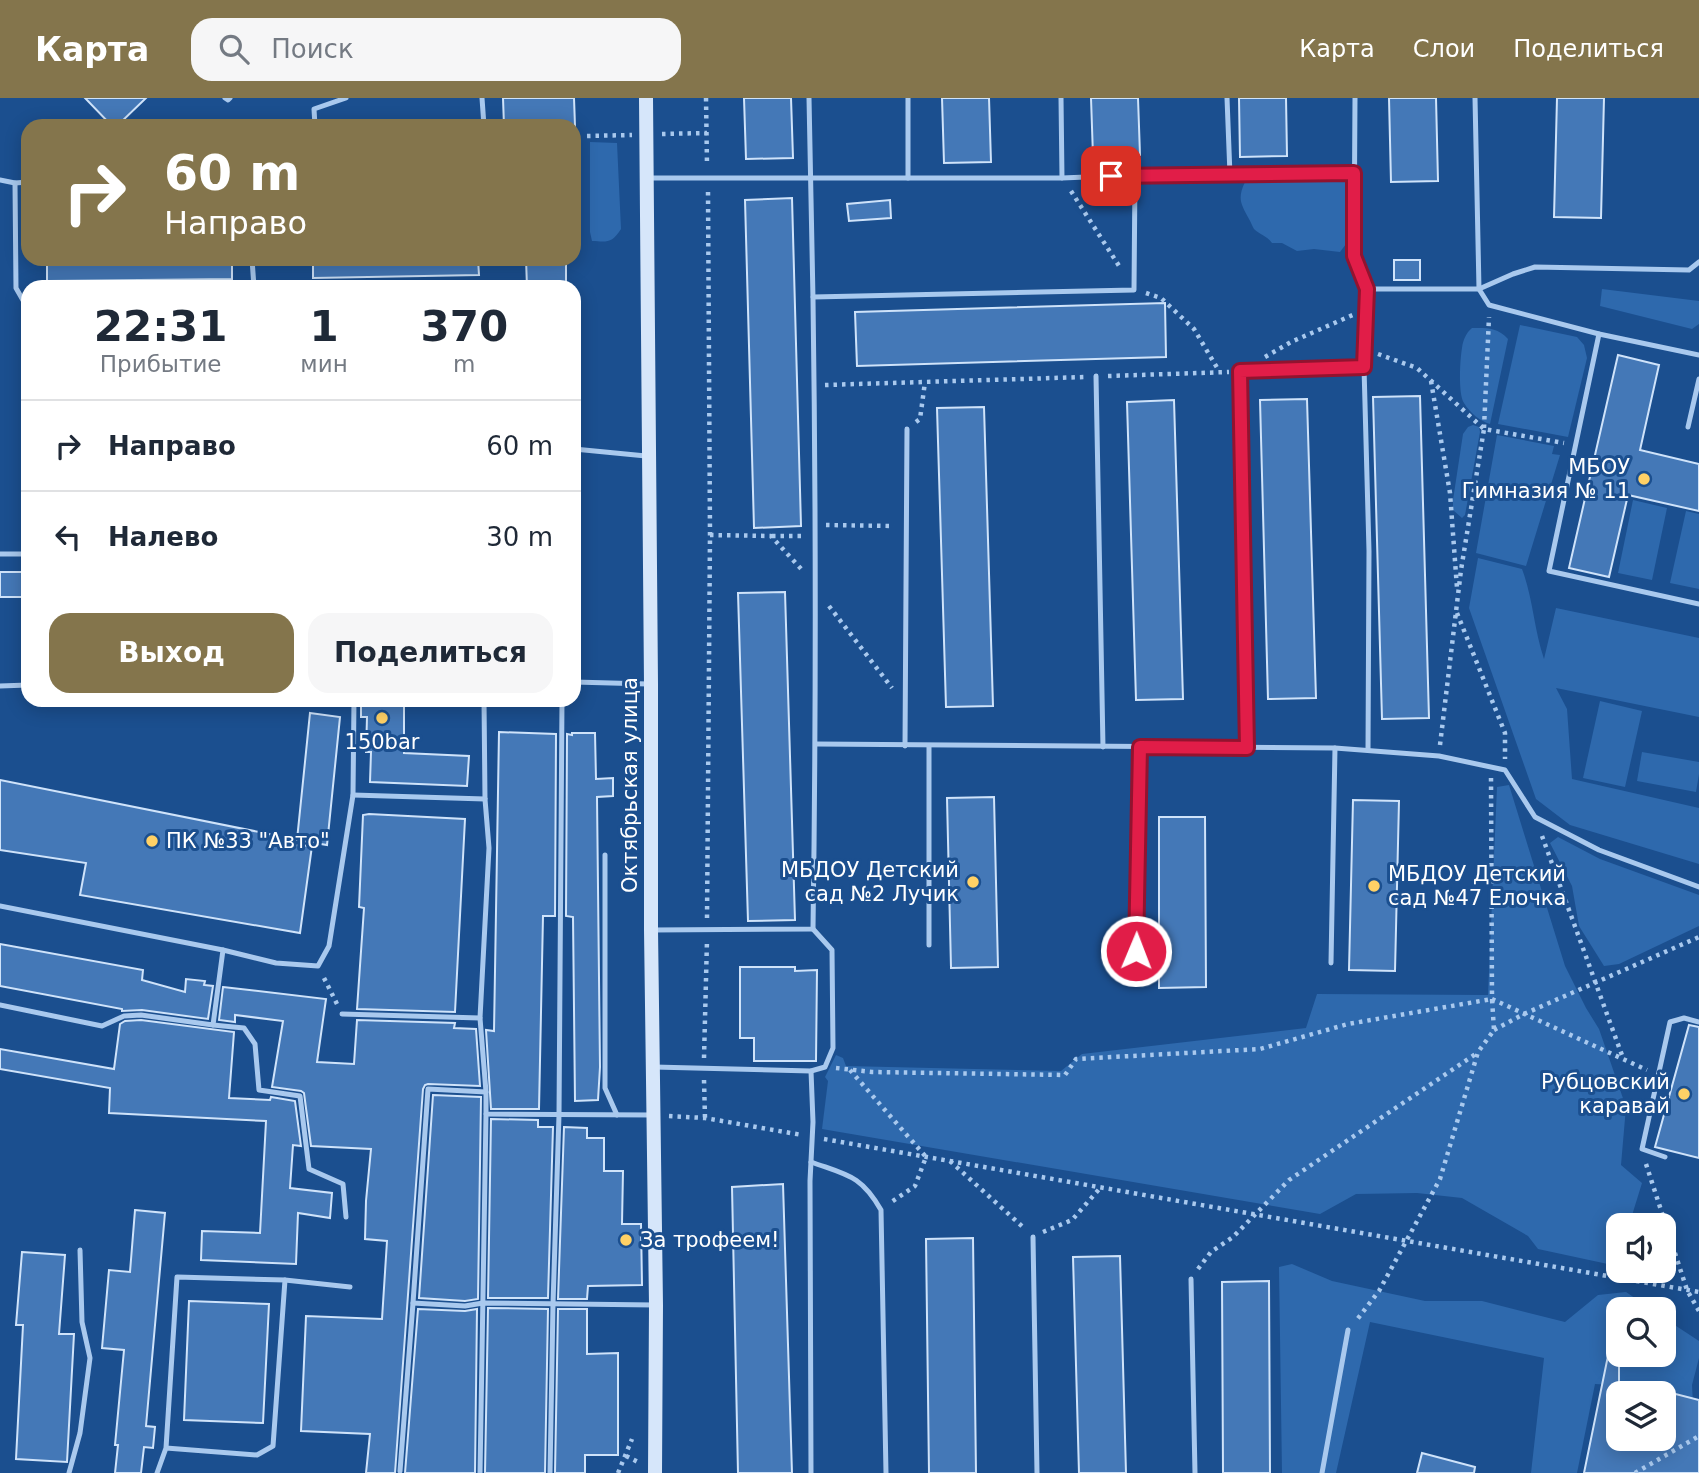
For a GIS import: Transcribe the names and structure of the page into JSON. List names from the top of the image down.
{
  "streets": {
    "main road": ["Октябрьская улица"]
  },
  "places": [
    "МБОУ Гимназия № 11",
    "150bar",
    "ПК №33 \"Авто\"",
    "МБДОУ Детский сад №2 Лучик",
    "МБДОУ Детский сад №47 Елочка",
    "Рубцовский каравай",
    "За трофеем!"
  ],
  "page": {
    "header": "Карта",
    "search": "Поиск",
    "nav": ["Карта", "Слои", "Поделиться"],
    "turn": ["60 m", "Направо"],
    "eta": [
      "22:31",
      "Прибытие",
      "1",
      "мин",
      "370",
      "m"
    ],
    "list": [
      {
        "name": "Направо",
        "value": "60 m"
      },
      {
        "name": "Налево",
        "value": "30 m"
      }
    ],
    "buttons": ["Выход", "Поделиться"]
  }
}
